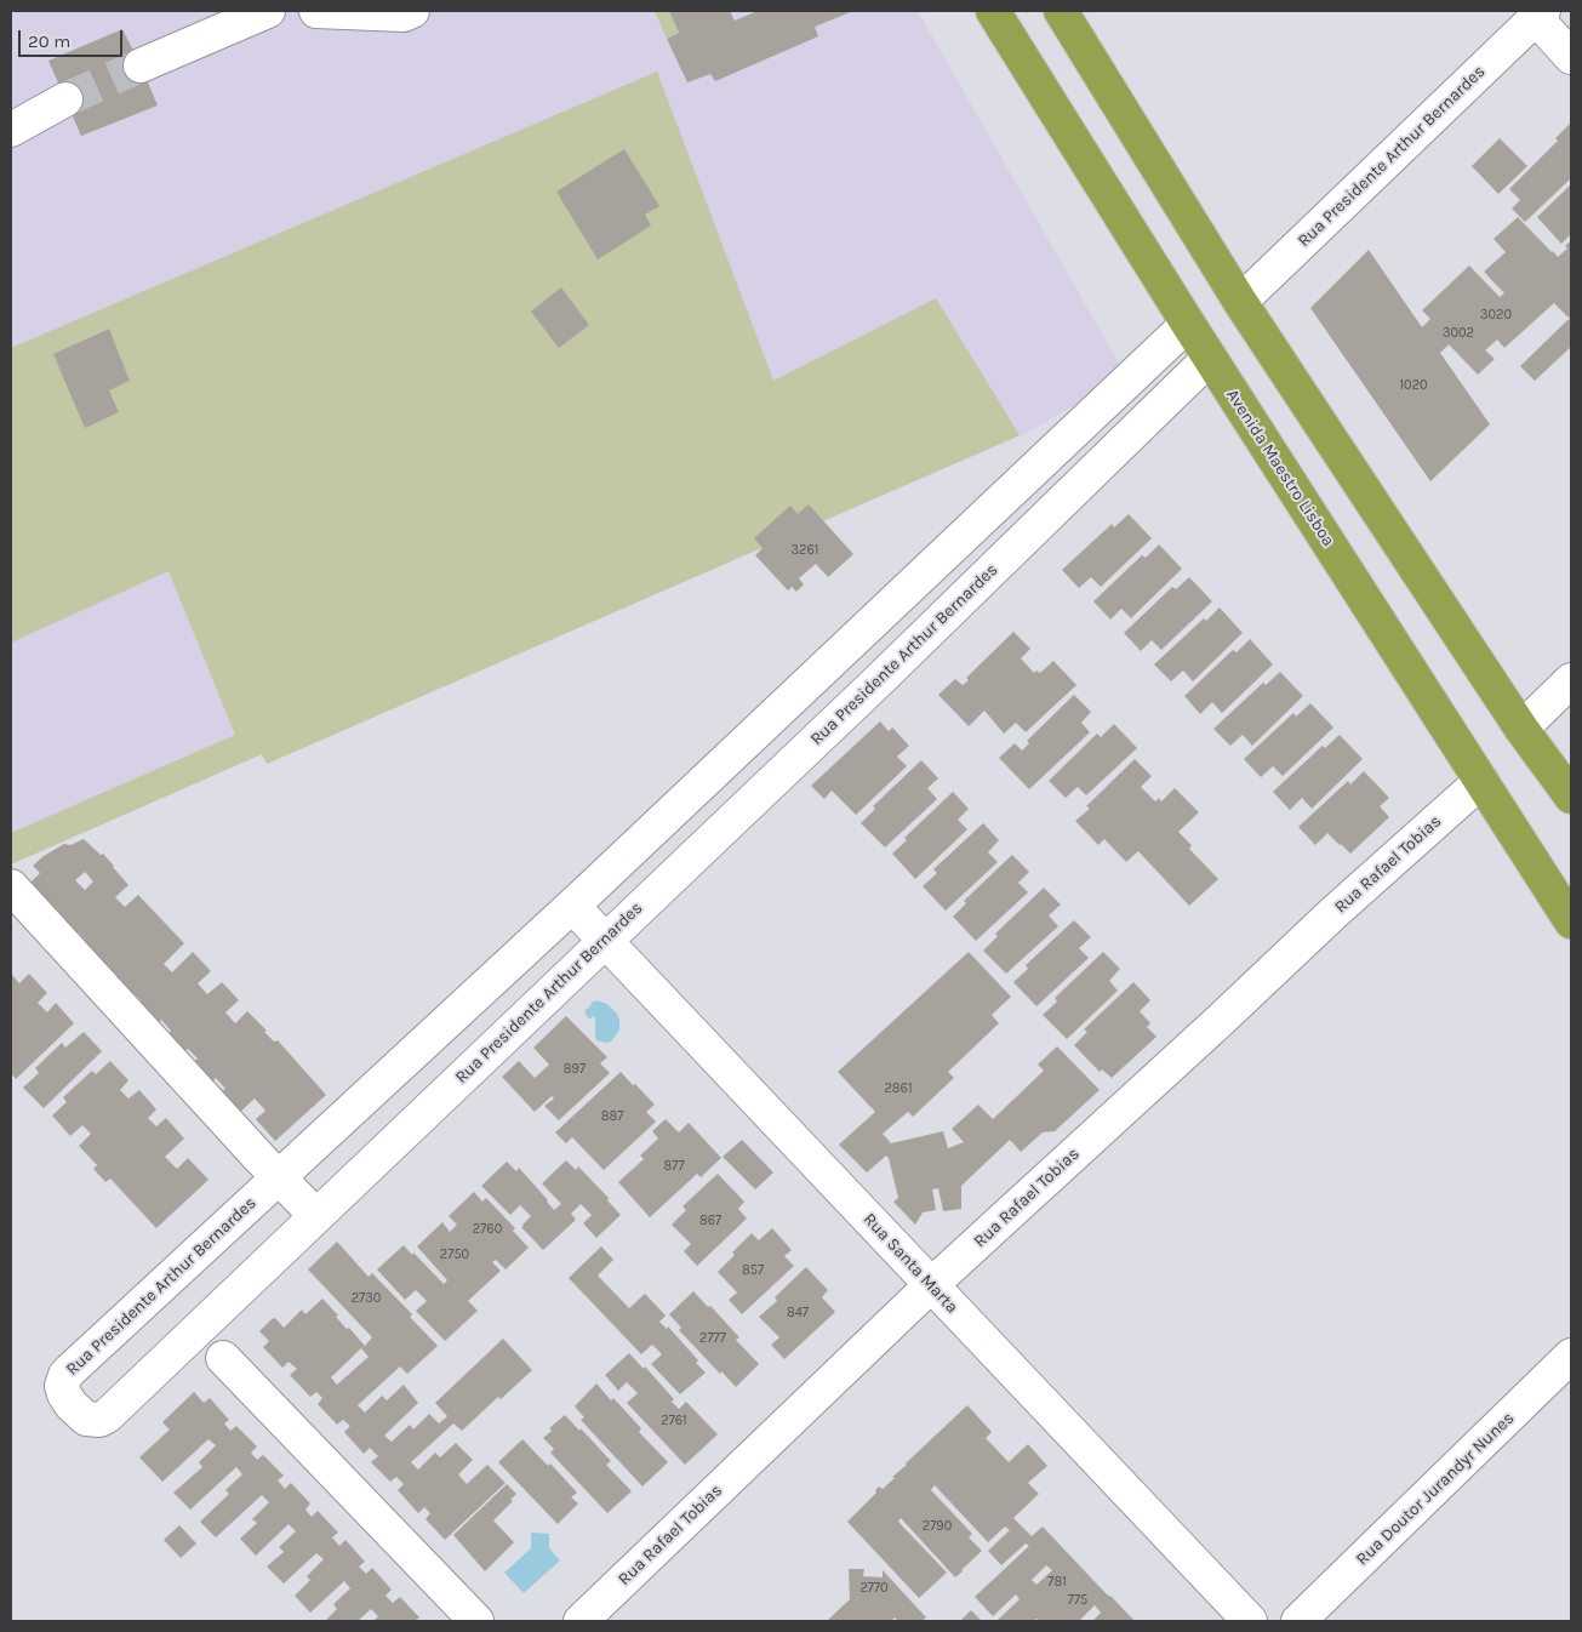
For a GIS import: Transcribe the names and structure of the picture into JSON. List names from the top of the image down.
{
  "streets": {
    "highway": ["Avenida Maestro Lisboa"],
    "street": [
      "Rua Presidente Arthur Bernardes",
      "Rua Rafael Tobias",
      "Rua Santa Marta",
      "Rua Doutor Jurandyr Nunes"
    ]
  },
  "crossings": [
    ["Rua Presidente Arthur Bernardes", "Avenida Maestro Lisboa"],
    ["Rua Presidente Arthur Bernardes", "Rua Santa Marta"],
    ["Avenida Maestro Lisboa", "Rua Rafael Tobias"],
    ["Rua Rafael Tobias", "Rua Santa Marta"]
  ],
  "house_numbers": [
    "3020",
    "3002",
    "1020",
    "3261",
    "897",
    "2861",
    "887",
    "877",
    "867",
    "2760",
    "2750",
    "857",
    "2730",
    "847",
    "2777",
    "2761",
    "2790",
    "781",
    "2770",
    "775"
  ],
  "scale_bar": "20 m"
}
